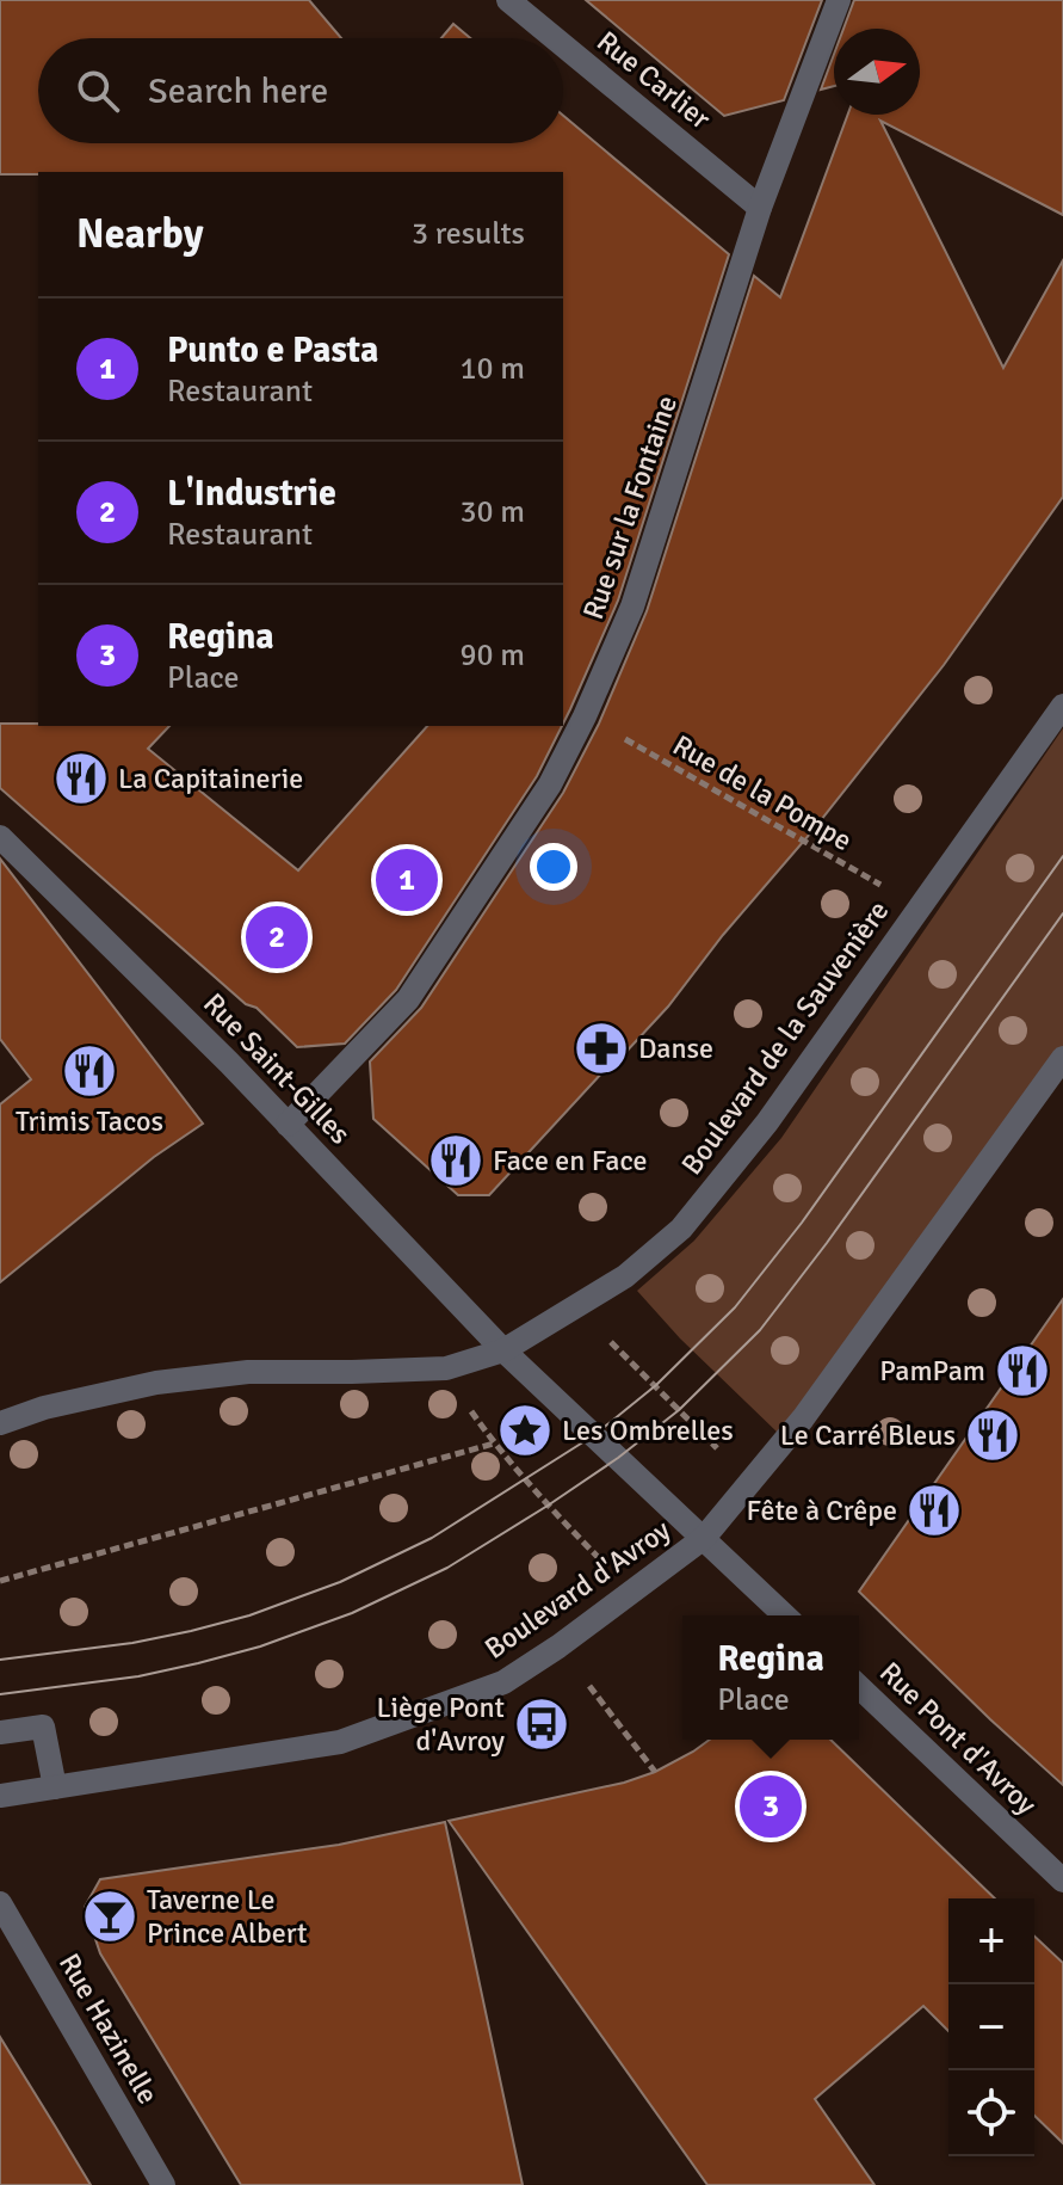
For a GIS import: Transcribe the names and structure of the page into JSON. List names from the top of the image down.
{
  "streets": {
    "street": [
      "Rue Carlier",
      "Rue sur la Fontaine",
      "Boulevard de la Sauvenière",
      "Rue Saint-Gilles",
      "Boulevard d'Avroy",
      "Rue Pont d'Avroy",
      "Rue Hazinelle"
    ],
    "path": ["Rue de la Pompe"]
  },
  "crossings": [
    ["Rue Carlier", "Rue sur la Fontaine"],
    ["Rue sur la Fontaine", "Rue de la Pompe"],
    ["Rue sur la Fontaine", "Rue Saint-Gilles"],
    ["Rue de la Pompe", "Boulevard de la Sauvenière"],
    ["Boulevard de la Sauvenière", "Rue Saint-Gilles"],
    ["Boulevard de la Sauvenière", "Boulevard d'Avroy"],
    ["Rue Saint-Gilles", "Boulevard d'Avroy"]
  ],
  "places": {
    "restaurant": [
      "La Capitainerie",
      "Trimis Tacos",
      "Face en Face",
      "PamPam",
      "Le Carré Bleus",
      "Fête à Crêpe"
    ],
    "pharmacy": ["Danse"],
    "place": ["Les Ombrelles"],
    "bus stop": ["Liège Pont d'Avroy"],
    "bar": ["Taverne Le Prince Albert"]
  },
  "north": "right",
  "page": {
    "search": "Search here",
    "heading": ["Nearby", "3 results"],
    "list": [
      {
        "mark": "1",
        "name": "Punto e Pasta",
        "note": "Restaurant",
        "value": "10 m"
      },
      {
        "mark": "2",
        "name": "L'Industrie",
        "note": "Restaurant",
        "value": "30 m"
      },
      {
        "mark": "3",
        "name": "Regina",
        "note": "Place",
        "value": "90 m"
      }
    ],
    "pins": ["1", "2", "3"],
    "popup": ["Regina", "Place"],
    "map_buttons": ["+", "−"]
  }
}
